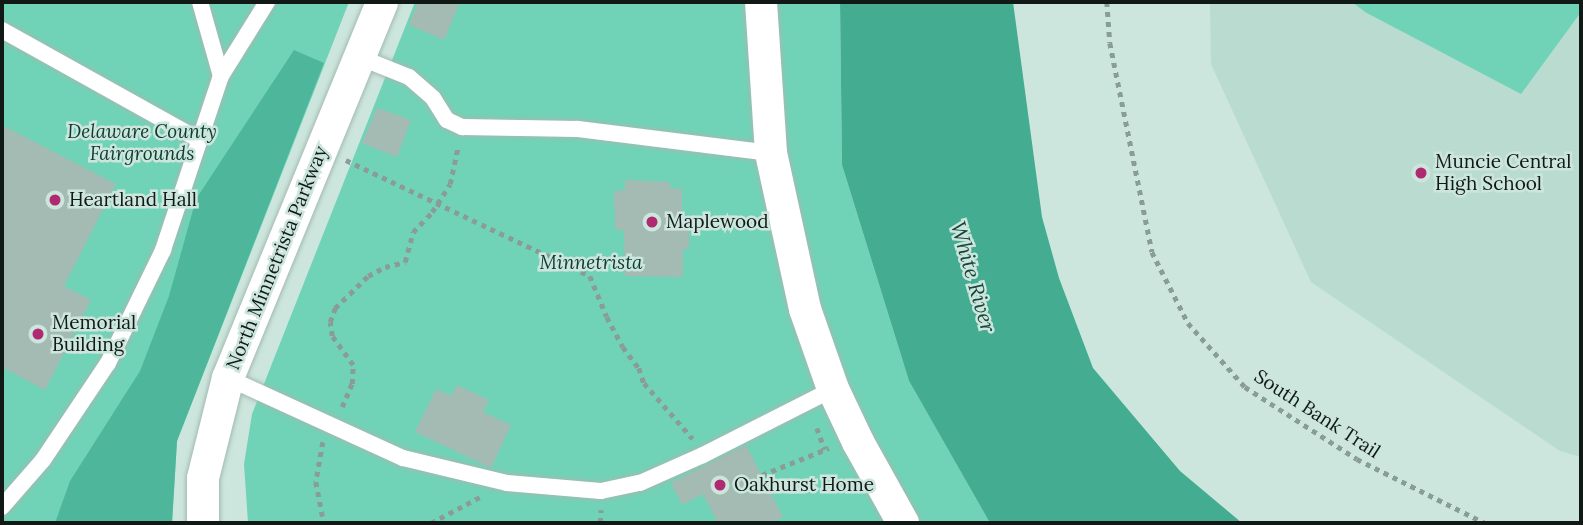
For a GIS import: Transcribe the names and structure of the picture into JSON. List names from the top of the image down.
{
  "streets": {
    "street": ["North Minnetrista Parkway"],
    "path": ["South Bank Trail"]
  },
  "water": ["White River"],
  "parks": ["Delaware County Fairgrounds", "Minnetrista"],
  "places": [
    "Muncie Central High School",
    "Heartland Hall",
    "Maplewood",
    "Memorial Building",
    "Oakhurst Home"
  ]
}
